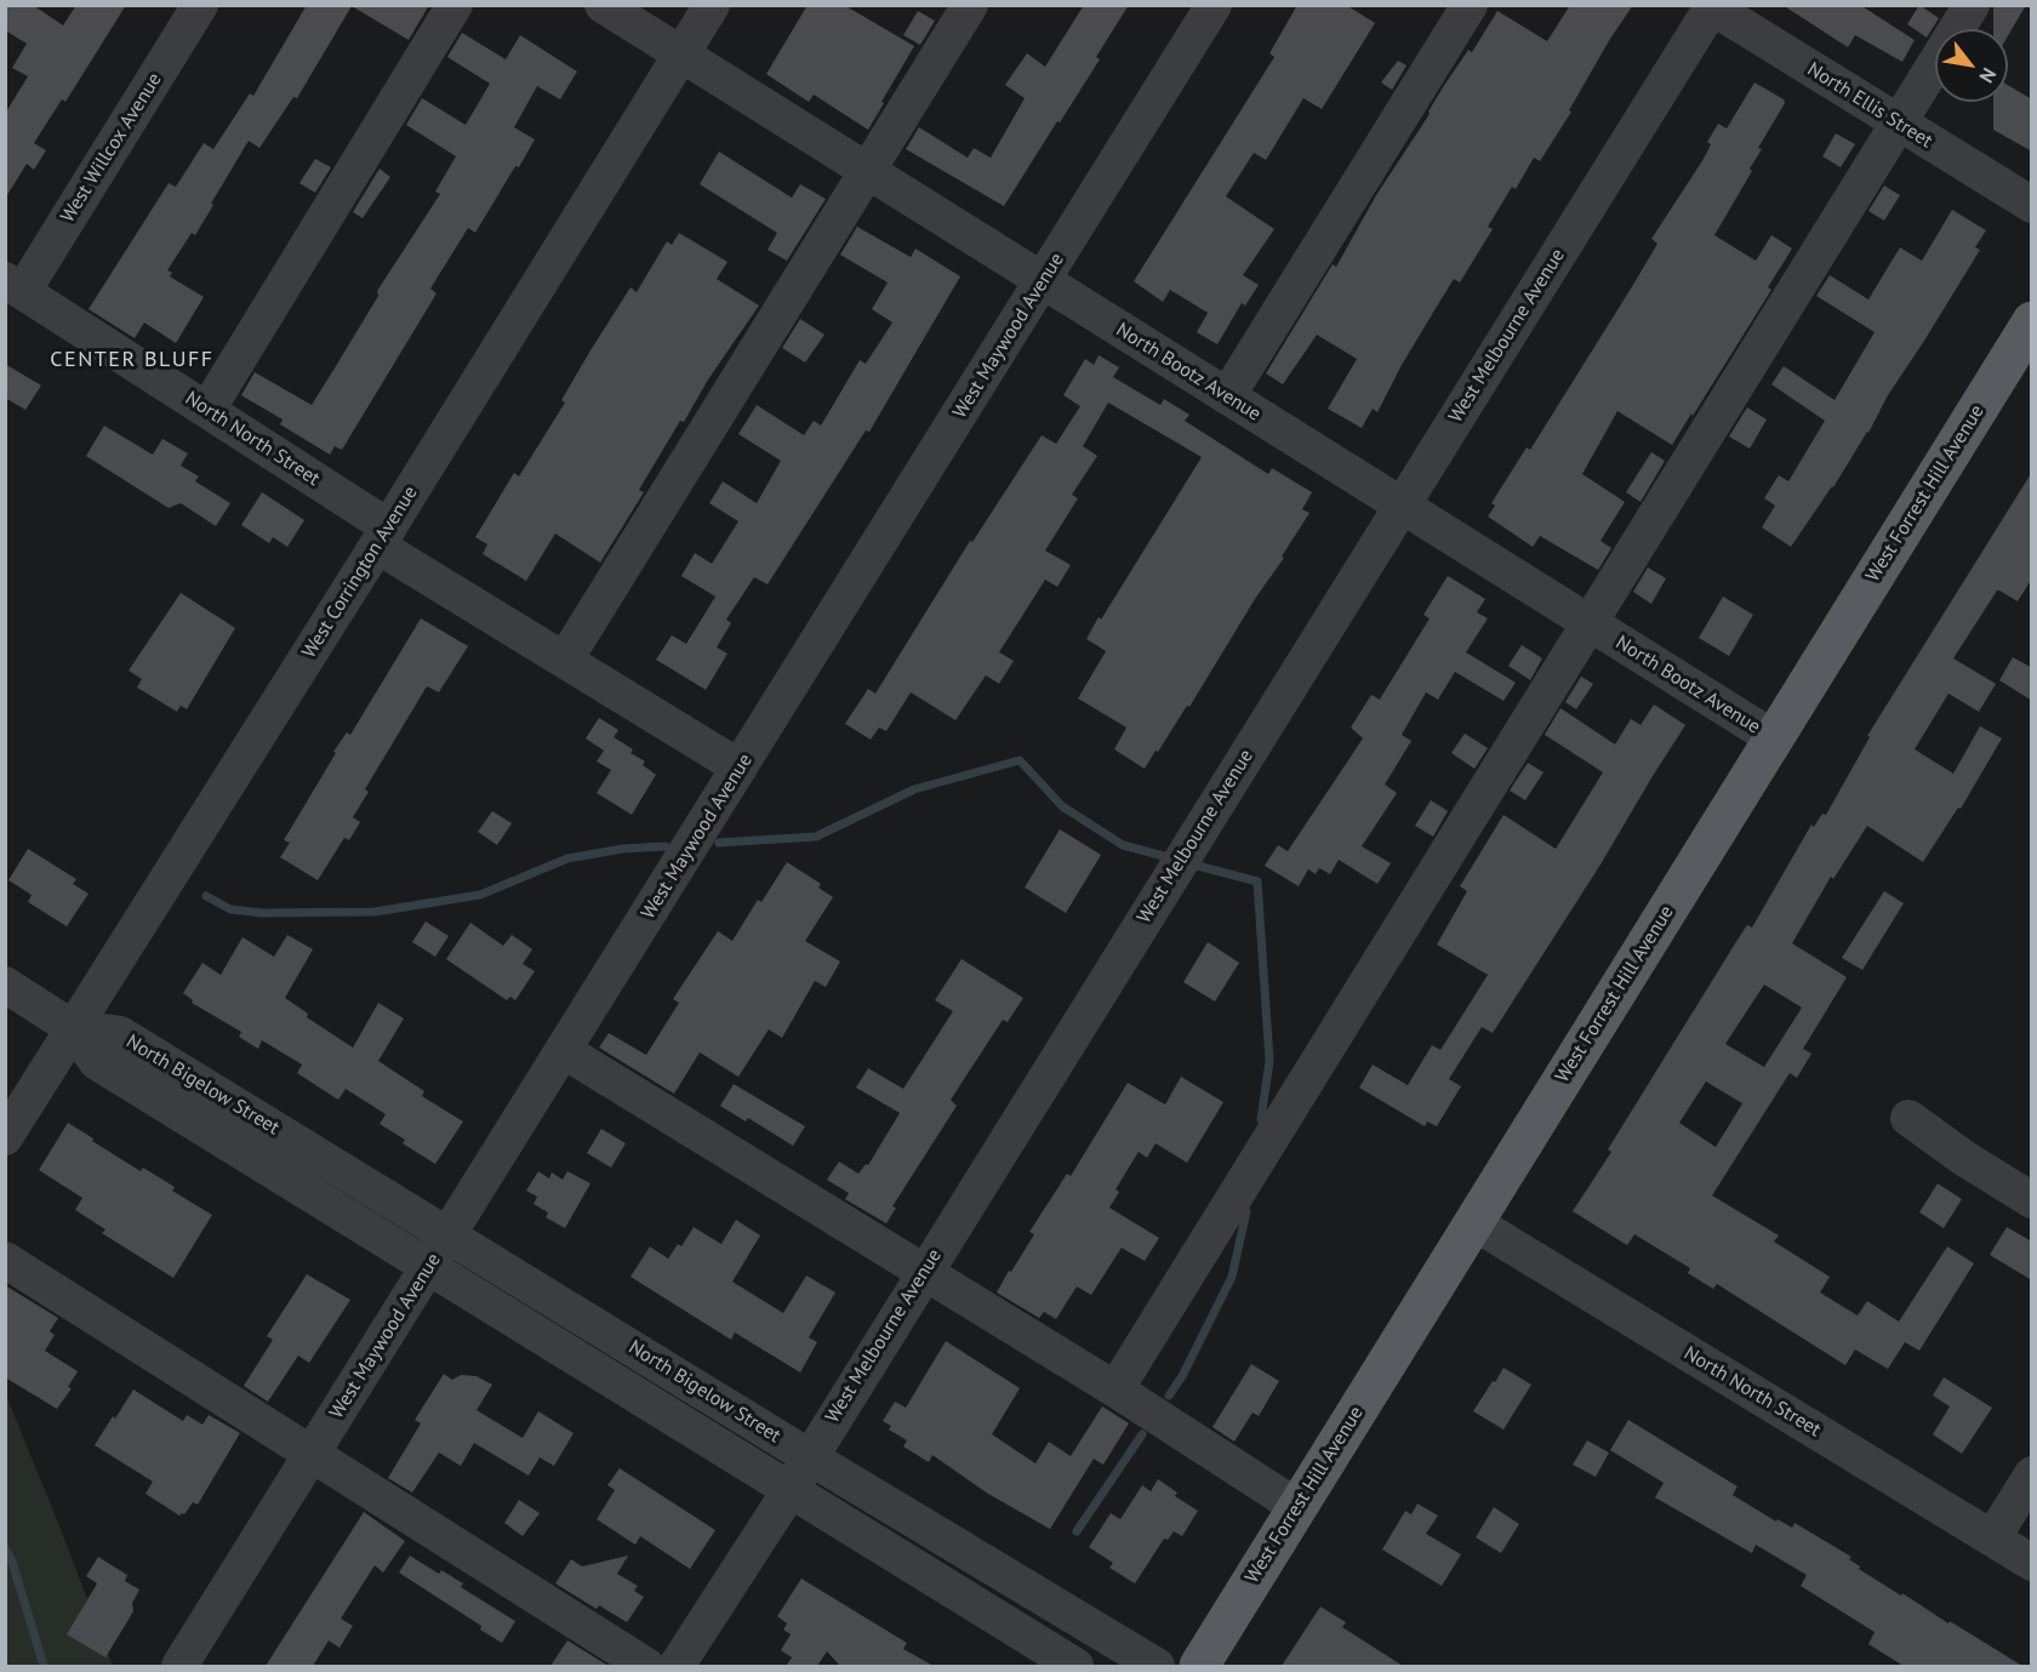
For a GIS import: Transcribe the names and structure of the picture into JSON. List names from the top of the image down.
{
  "streets": {
    "main road": ["West Forrest Hill Avenue"],
    "street": [
      "North Ellis Street",
      "West Willcox Avenue",
      "West Maywood Avenue",
      "West Melbourne Avenue",
      "North Bootz Avenue",
      "North North Street",
      "West Corrington Avenue",
      "North Bigelow Street"
    ]
  },
  "crossings": [
    ["North Ellis Street", "West Melbourne Avenue"],
    ["West Willcox Avenue", "North North Street"],
    ["West Maywood Avenue", "North Bootz Avenue"],
    ["West Maywood Avenue", "North North Street"],
    ["West Maywood Avenue", "North Bigelow Street"],
    ["West Melbourne Avenue", "North Bootz Avenue"],
    ["West Melbourne Avenue", "North Bigelow Street"],
    ["North Bootz Avenue", "West Forrest Hill Avenue"],
    ["North Bootz Avenue", "West Corrington Avenue"],
    ["North North Street", "West Forrest Hill Avenue"],
    ["North North Street", "West Corrington Avenue"],
    ["West Corrington Avenue", "North Bigelow Street"]
  ],
  "districts": ["CENTER BLUFF"],
  "north": "bottom right"
}
